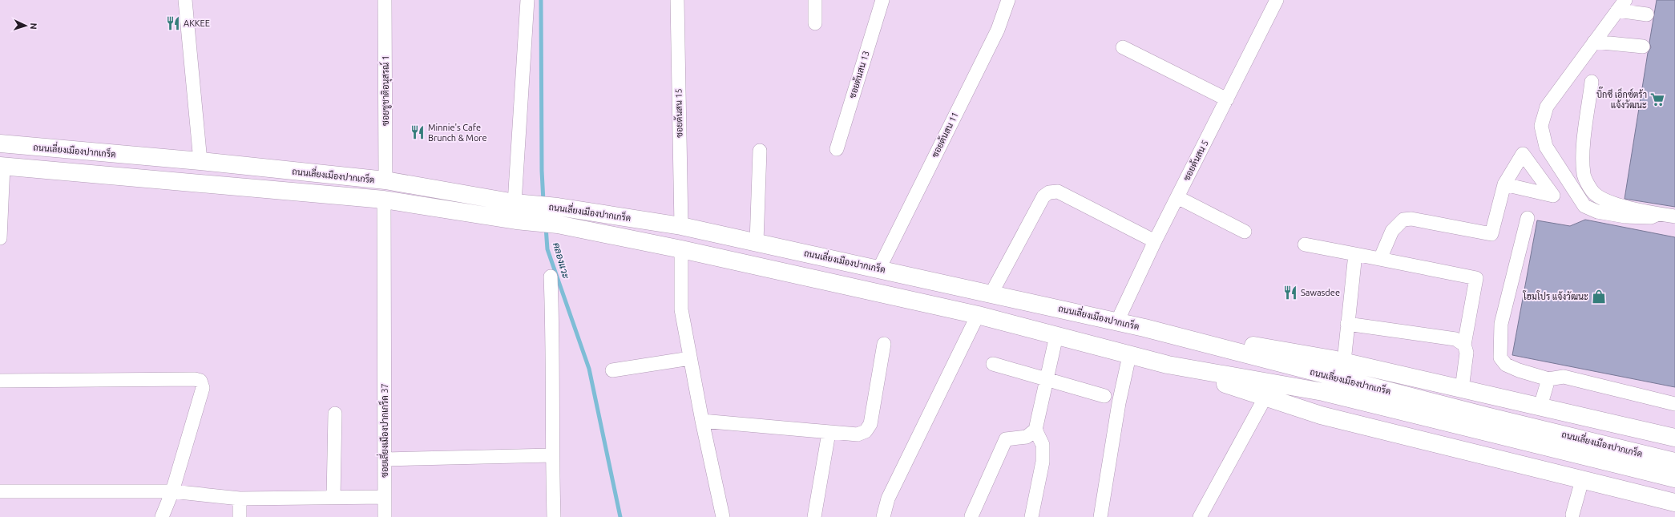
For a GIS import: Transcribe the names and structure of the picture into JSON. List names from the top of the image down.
{
  "streets": {
    "main road": ["ถนนเลี่ยงเมืองปากเกร็ด"],
    "street": [
      "ซอยต้นสน 13",
      "ซอยชูชาติอนุสรณ์ 1",
      "ซอยต้นสน 15",
      "ซอยต้นสน 11",
      "ซอยต้นสน 5",
      "ซอยเลี่ยงเมืองปากเกร็ด 37"
    ]
  },
  "crossings": [
    ["ซอยชูชาติอนุสรณ์ 1", "ถนนเลี่ยงเมืองปากเกร็ด"],
    ["ซอยต้นสน 15", "ถนนเลี่ยงเมืองปากเกร็ด"],
    ["ซอยต้นสน 11", "ถนนเลี่ยงเมืองปากเกร็ด"],
    ["ถนนเลี่ยงเมืองปากเกร็ด", "ซอยต้นสน 5"],
    ["ถนนเลี่ยงเมืองปากเกร็ด", "ซอยเลี่ยงเมืองปากเกร็ด 37"]
  ],
  "water": ["คลองแวะ"],
  "places": {
    "restaurant": ["AKKEE", "Minnie's Cafe Brunch & More", "Sawasdee"],
    "supermarket": ["บิ๊กซี เอ็กซ์ตร้า แจ้งวัฒนะ"],
    "shop": ["โฮมโปร แจ้งวัฒนะ"]
  },
  "north": "right"
}
